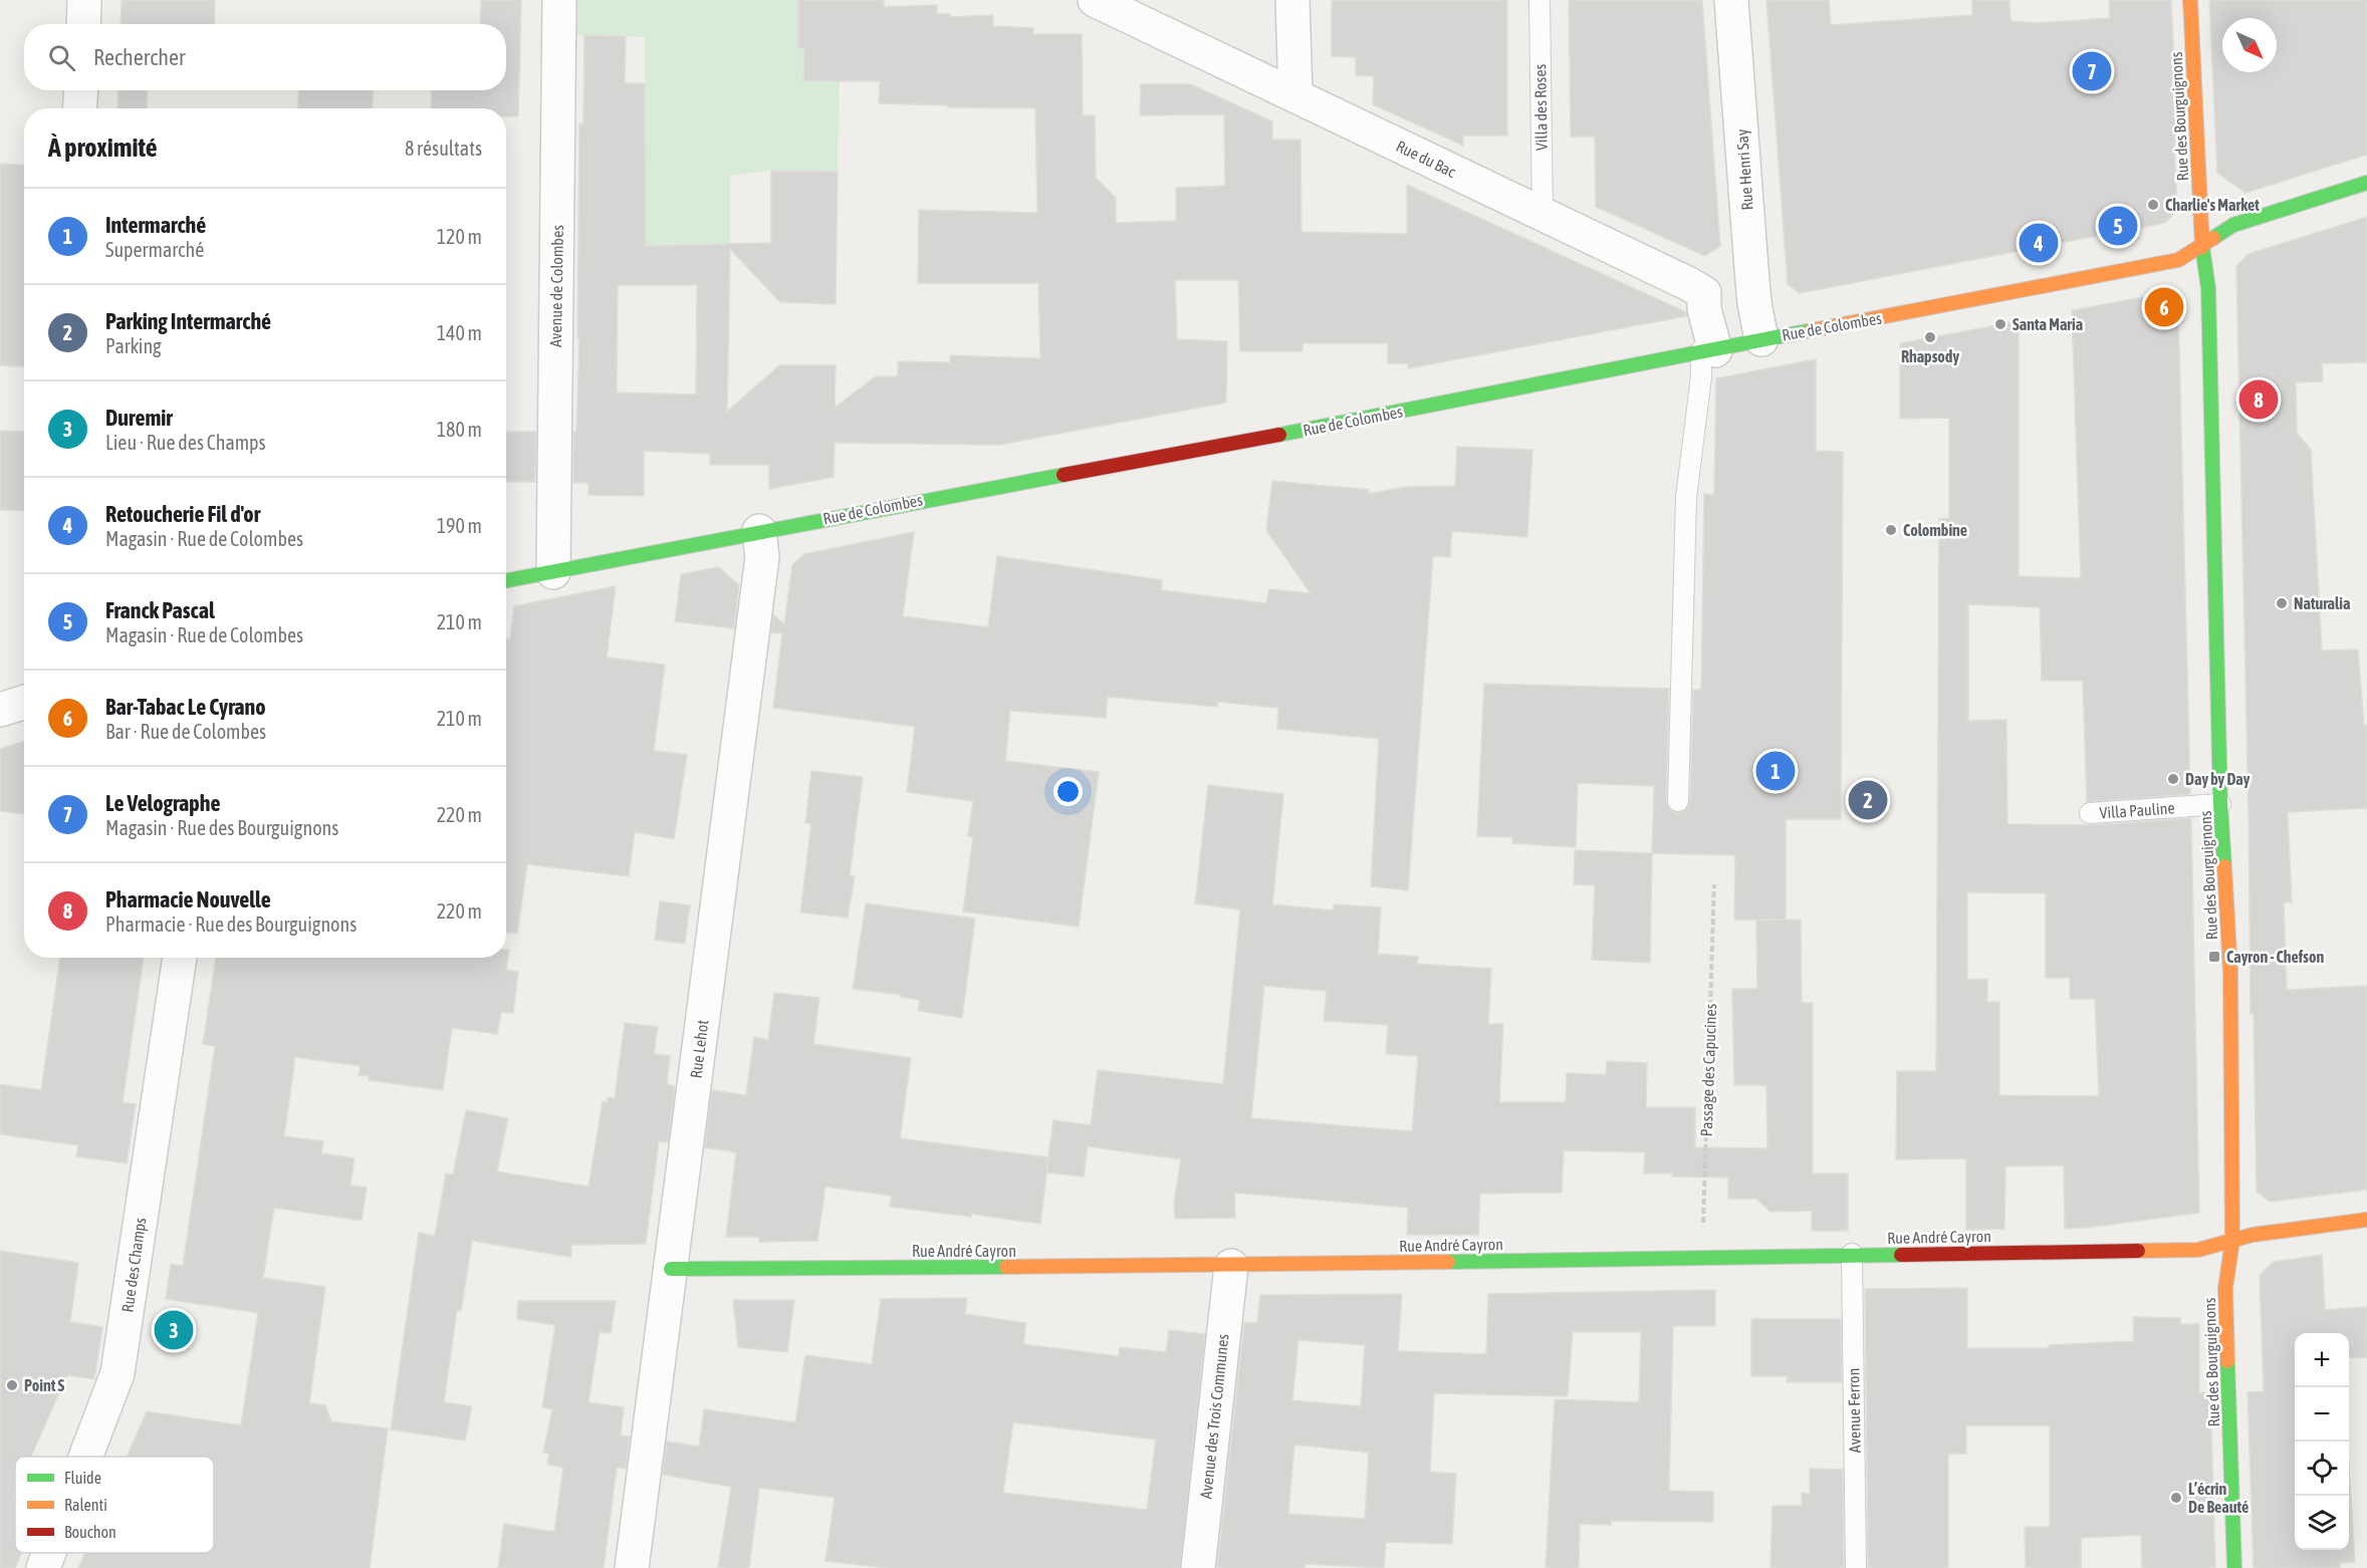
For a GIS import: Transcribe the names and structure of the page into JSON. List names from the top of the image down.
{
  "streets": {
    "street": [
      "Rue des Bourguignons",
      "Rue du Bac",
      "Rue Henri Say",
      "Avenue de Colombes",
      "Rue de Colombes",
      "Rue Lehot",
      "Rue André Cayron",
      "Rue des Champs",
      "Avenue des Trois Communes"
    ],
    "lane": ["Villa des Roses", "Villa Pauline", "Avenue Ferron"],
    "path": ["Passage des Capucines"]
  },
  "crossings": [
    ["Villa des Roses", "Rue du Bac"],
    ["Rue des Bourguignons", "Rue de Colombes"],
    ["Rue des Bourguignons", "Villa Pauline"],
    ["Rue des Bourguignons", "Rue André Cayron"],
    ["Rue Henri Say", "Rue de Colombes"],
    ["Avenue de Colombes", "Rue de Colombes"],
    ["Rue de Colombes", "Rue Lehot"],
    ["Rue Lehot", "Rue André Cayron"],
    ["Passage des Capucines", "Rue André Cayron"],
    ["Rue André Cayron", "Avenue Ferron"],
    ["Rue André Cayron", "Avenue des Trois Communes"]
  ],
  "places": {
    "other": [
      "Charlie's Market",
      "Santa Maria",
      "Rhapsody",
      "Colombine",
      "Naturalia",
      "Day by Day",
      "Point S",
      "L’écrin De Beauté"
    ],
    "transit": ["Cayron - Chefson"]
  },
  "legend": ["Fluide", "Ralenti", "Bouchon"],
  "north": "bottom right",
  "page": {
    "search": "Rechercher",
    "pins": [
      "7",
      "5",
      "4",
      "6",
      "8",
      "1",
      "2",
      "3"
    ],
    "heading": ["À proximité", "8 résultats"],
    "list": [
      {
        "mark": "1",
        "name": "Intermarché",
        "note": "Supermarché",
        "value": "120 m"
      },
      {
        "mark": "2",
        "name": "Parking Intermarché",
        "note": "Parking",
        "value": "140 m"
      },
      {
        "mark": "3",
        "name": "Duremir",
        "note": "Lieu · Rue des Champs",
        "value": "180 m"
      },
      {
        "mark": "4",
        "name": "Retoucherie Fil d'or",
        "note": "Magasin · Rue de Colombes",
        "value": "190 m"
      },
      {
        "mark": "5",
        "name": "Franck Pascal",
        "note": "Magasin · Rue de Colombes",
        "value": "210 m"
      },
      {
        "mark": "6",
        "name": "Bar-Tabac Le Cyrano",
        "note": "Bar · Rue de Colombes",
        "value": "210 m"
      },
      {
        "mark": "7",
        "name": "Le Velographe",
        "note": "Magasin · Rue des Bourguignons",
        "value": "220 m"
      },
      {
        "mark": "8",
        "name": "Pharmacie Nouvelle",
        "note": "Pharmacie · Rue des Bourguignons",
        "value": "220 m"
      }
    ],
    "map_buttons": ["+", "−"]
  }
}
